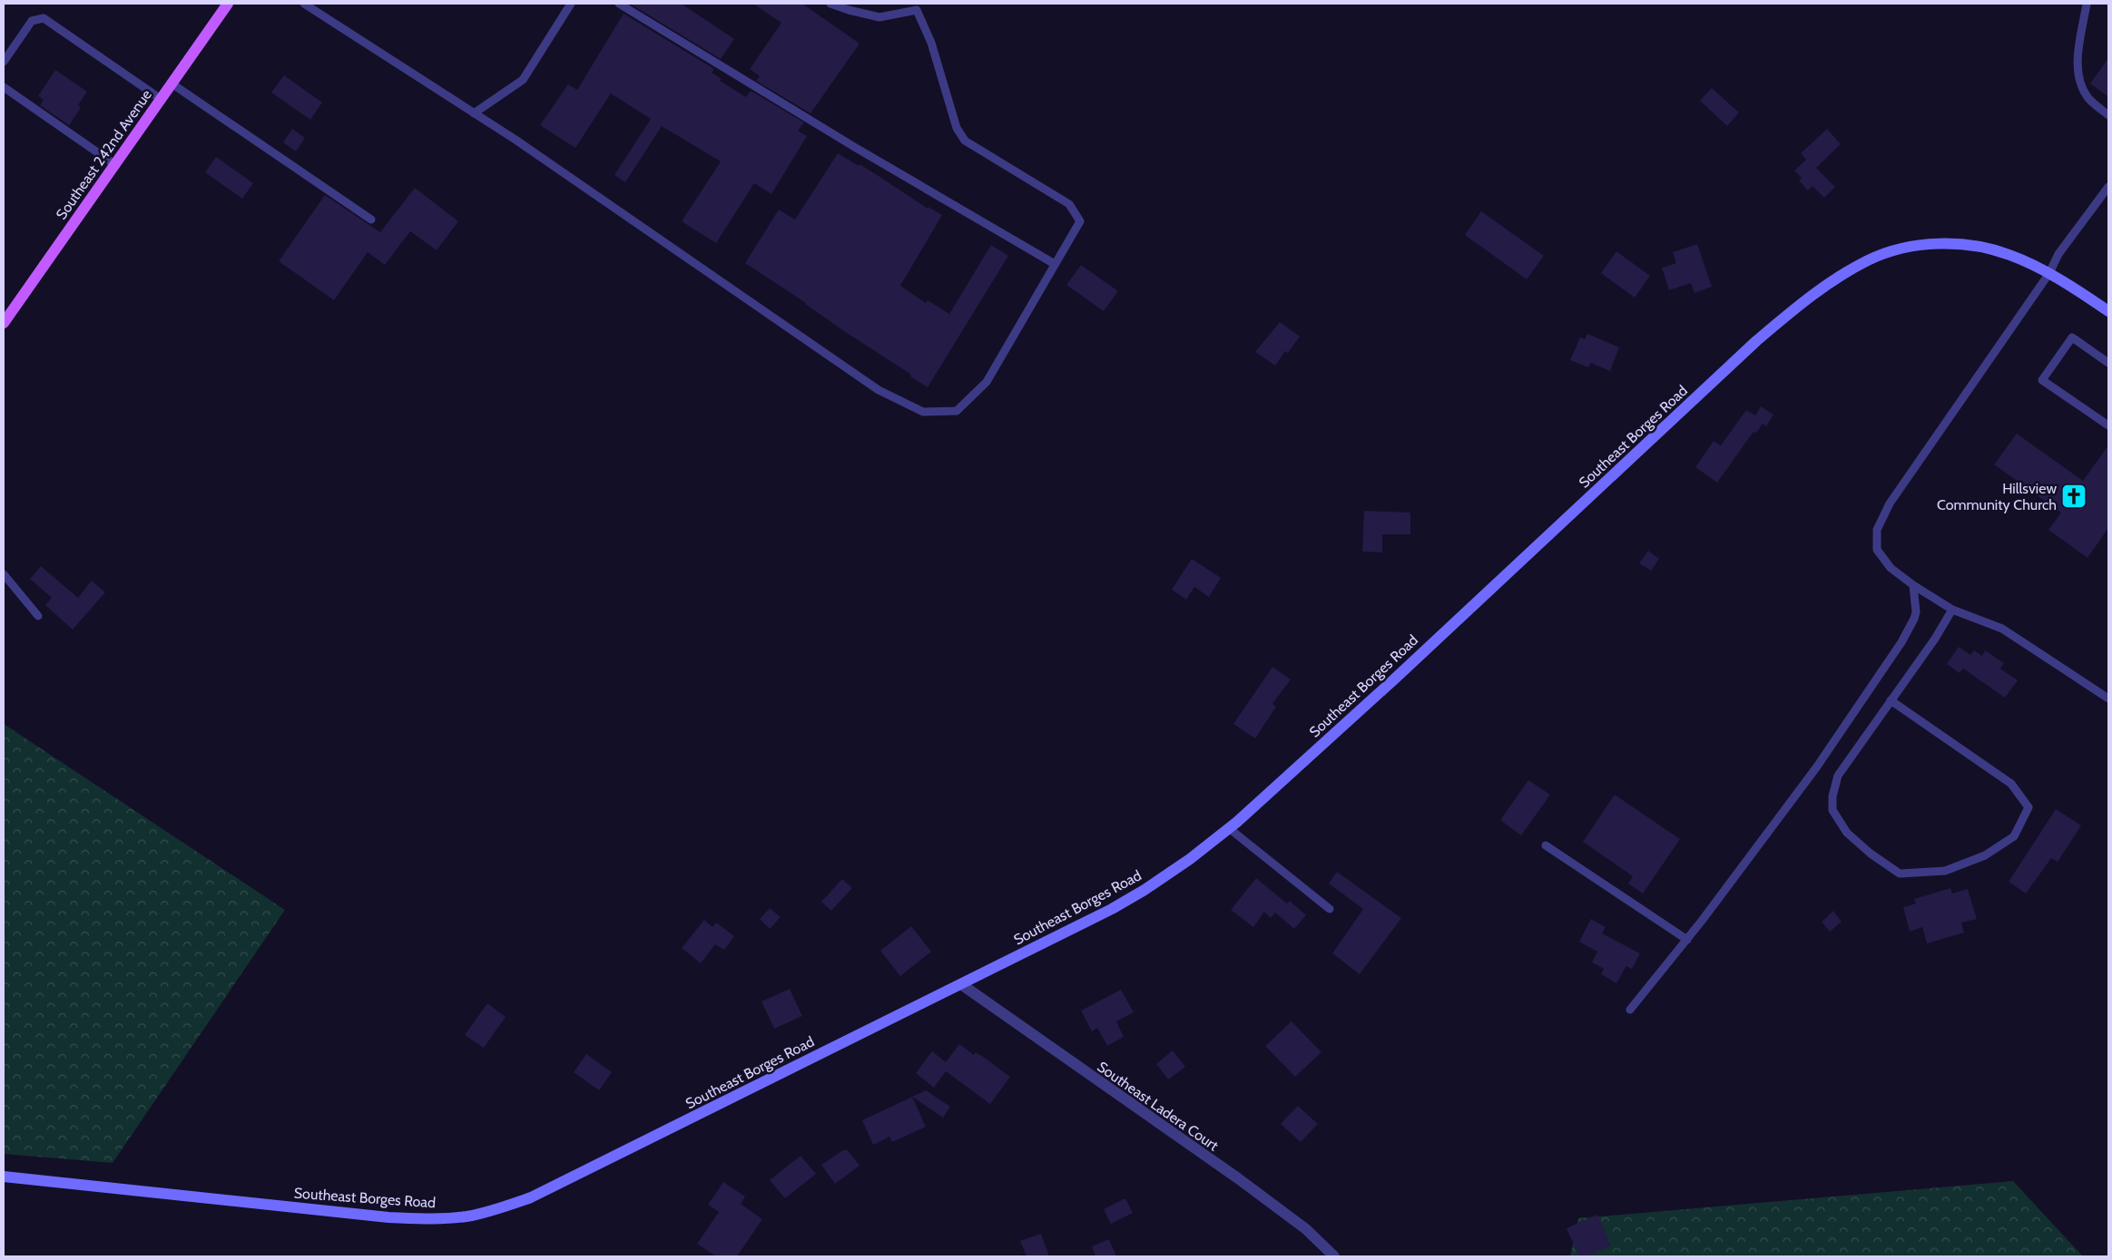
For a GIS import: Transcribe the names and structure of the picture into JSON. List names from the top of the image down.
{
  "streets": {
    "main road": ["Southeast 242nd Avenue"],
    "street": ["Southeast Borges Road", "Southeast Ladera Court"]
  },
  "crossings": [
    ["Southeast Borges Road", "Southeast Ladera Court"]
  ],
  "places": {
    "church": ["Hillsview Community Church"]
  }
}
